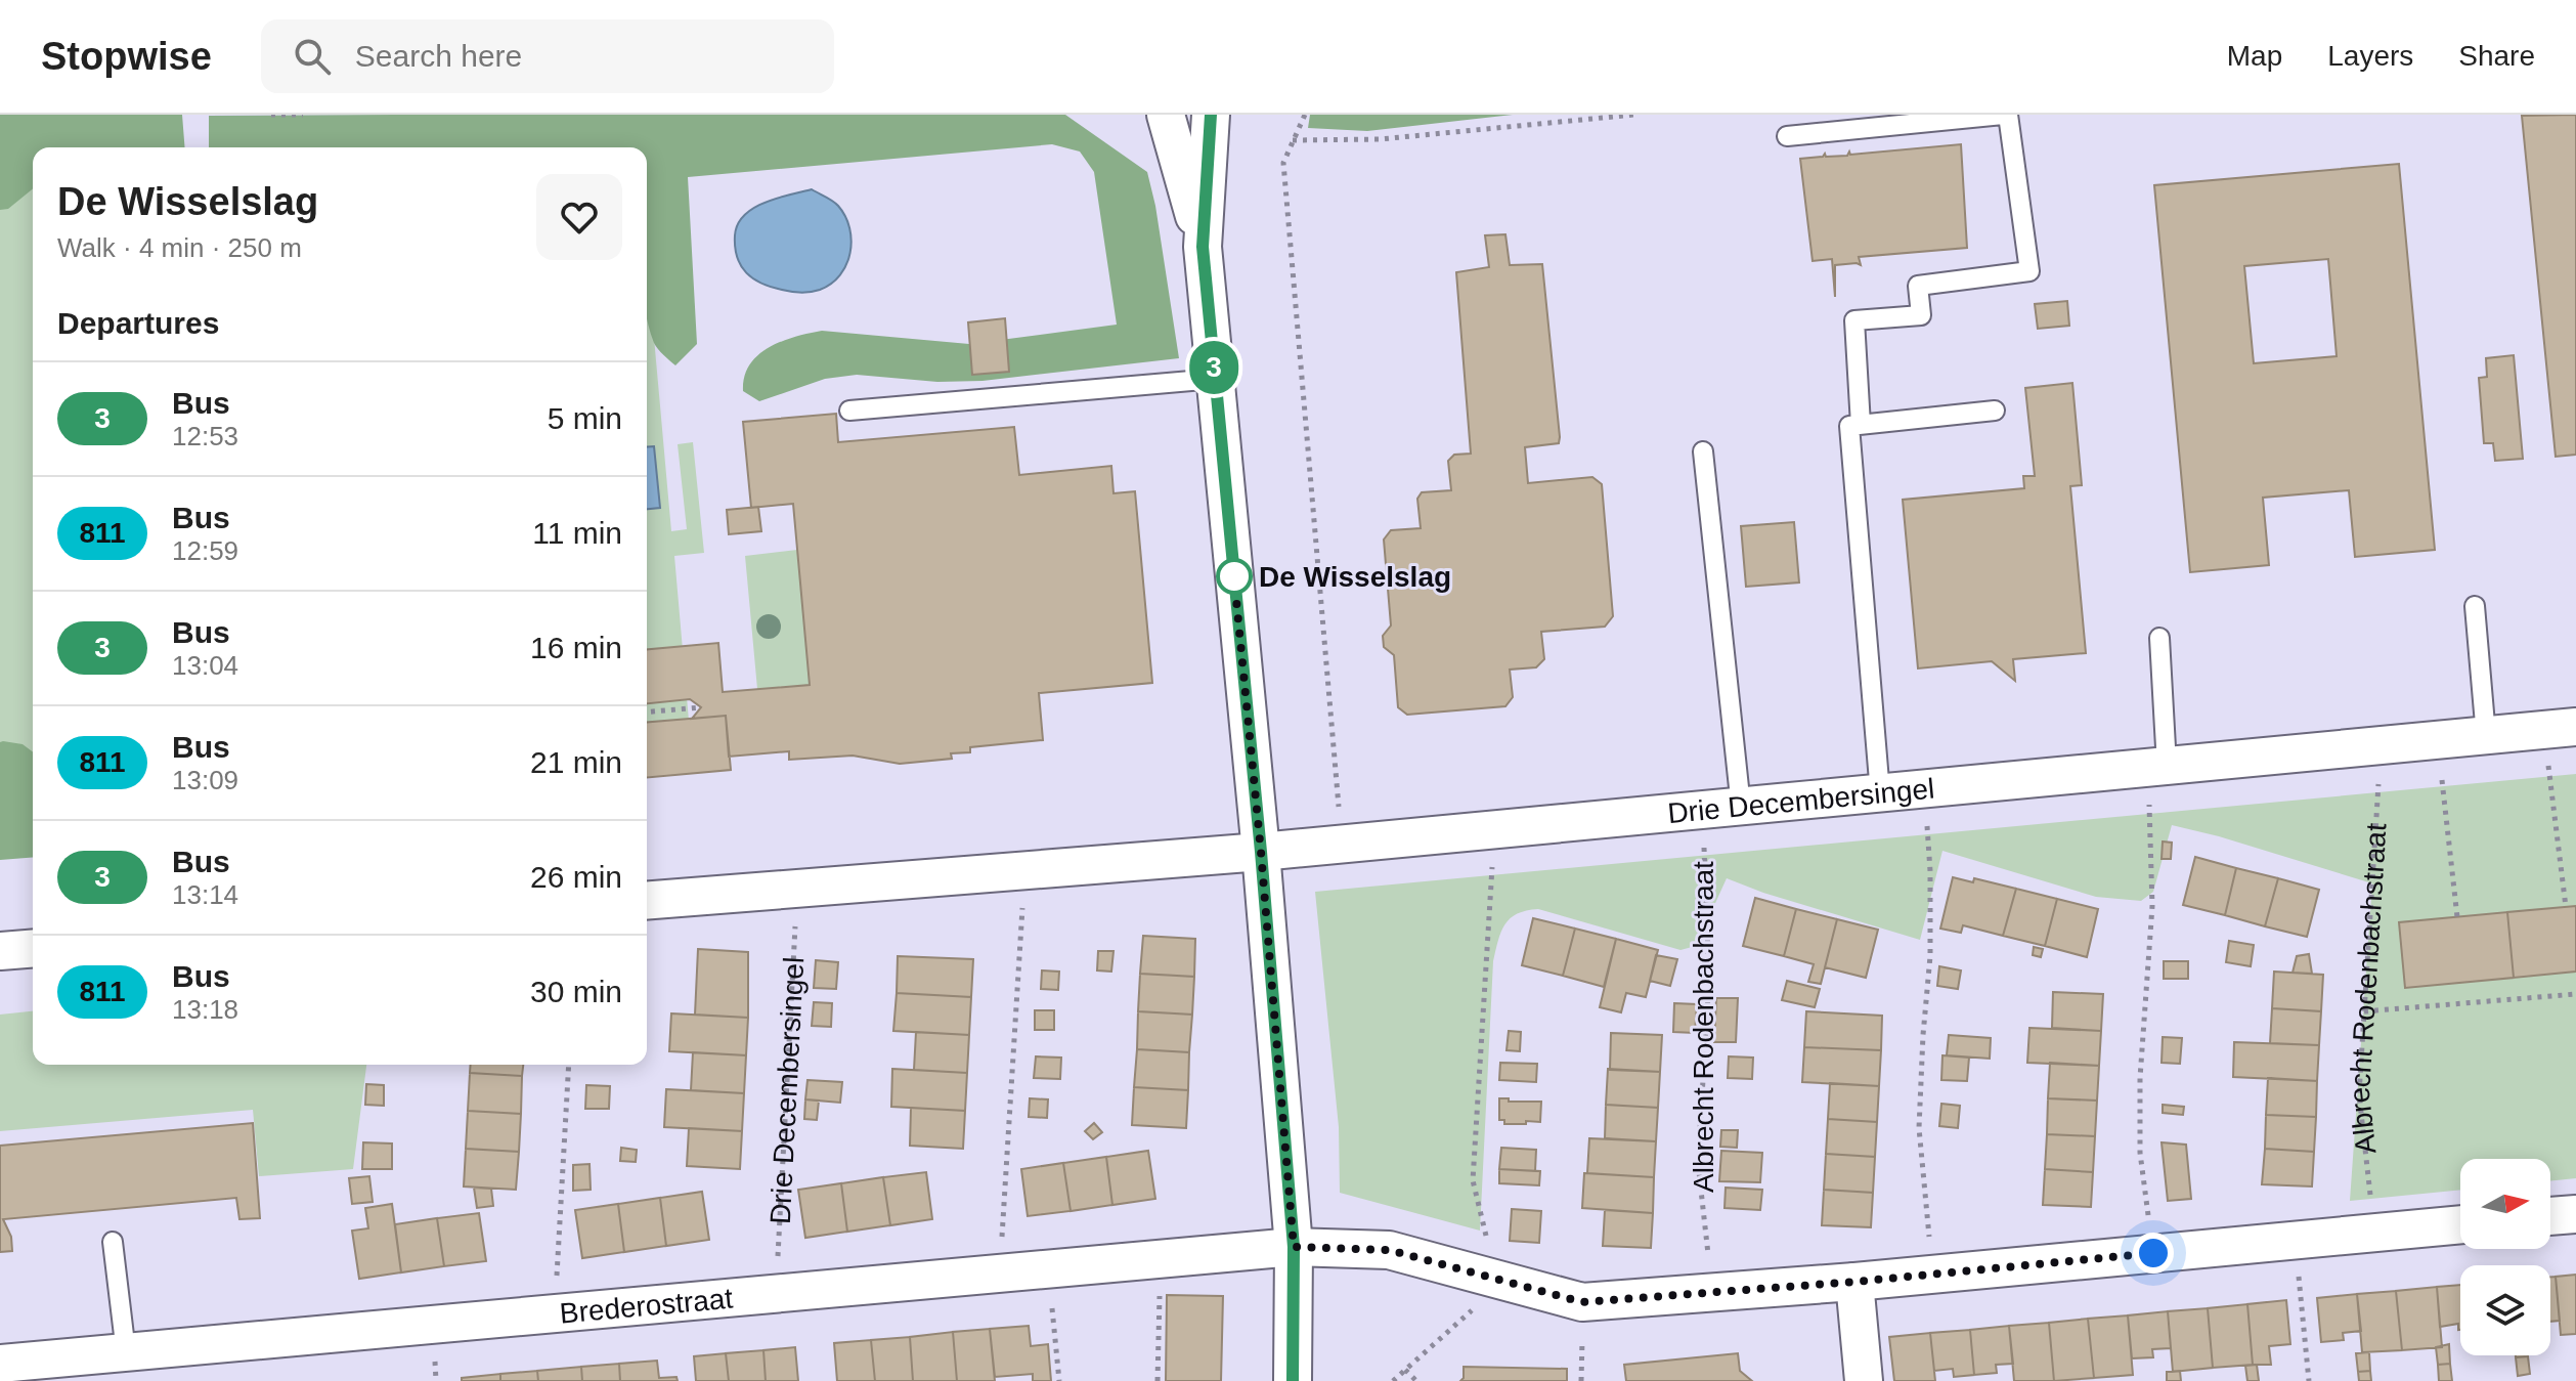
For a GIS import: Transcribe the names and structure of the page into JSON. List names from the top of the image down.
{
  "streets": {
    "street": ["Drie Decembersingel", "Brederostraat"],
    "path": ["Albrecht Rodenbachstraat"]
  },
  "crossings": [
    ["Drie Decembersingel", "Albrecht Rodenbachstraat"],
    ["Drie Decembersingel", "Brederostraat"]
  ],
  "places": ["De Wisselslag"],
  "lines": ["bus line 3"],
  "north": "right",
  "page": {
    "header": "Stopwise",
    "search": "Search here",
    "nav": ["Map", "Layers", "Share"],
    "on_map": "3",
    "heading": [
      ["De Wisselslag", "Walk · 4 min · 250 m"],
      "Departures"
    ],
    "list": [
      {
        "mark": "3",
        "name": "Bus",
        "note": "12:53",
        "value": "5 min"
      },
      {
        "mark": "811",
        "name": "Bus",
        "note": "12:59",
        "value": "11 min"
      },
      {
        "mark": "3",
        "name": "Bus",
        "note": "13:04",
        "value": "16 min"
      },
      {
        "mark": "811",
        "name": "Bus",
        "note": "13:09",
        "value": "21 min"
      },
      {
        "mark": "3",
        "name": "Bus",
        "note": "13:14",
        "value": "26 min"
      },
      {
        "mark": "811",
        "name": "Bus",
        "note": "13:18",
        "value": "30 min"
      }
    ]
  }
}
